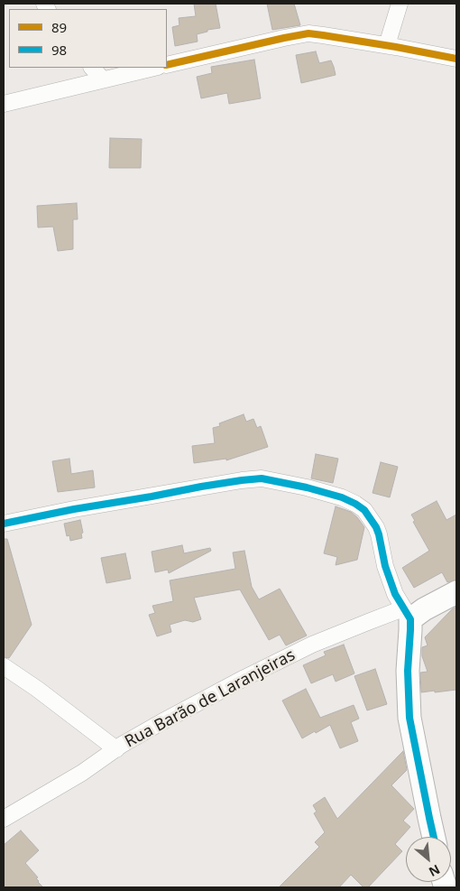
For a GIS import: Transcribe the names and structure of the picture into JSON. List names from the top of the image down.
{
  "streets": {
    "main road": ["Rua Barão de Laranjeiras"]
  },
  "lines": ["transit line 89", "transit line 98"],
  "legend": ["89", "98"],
  "north": "bottom right"
}
